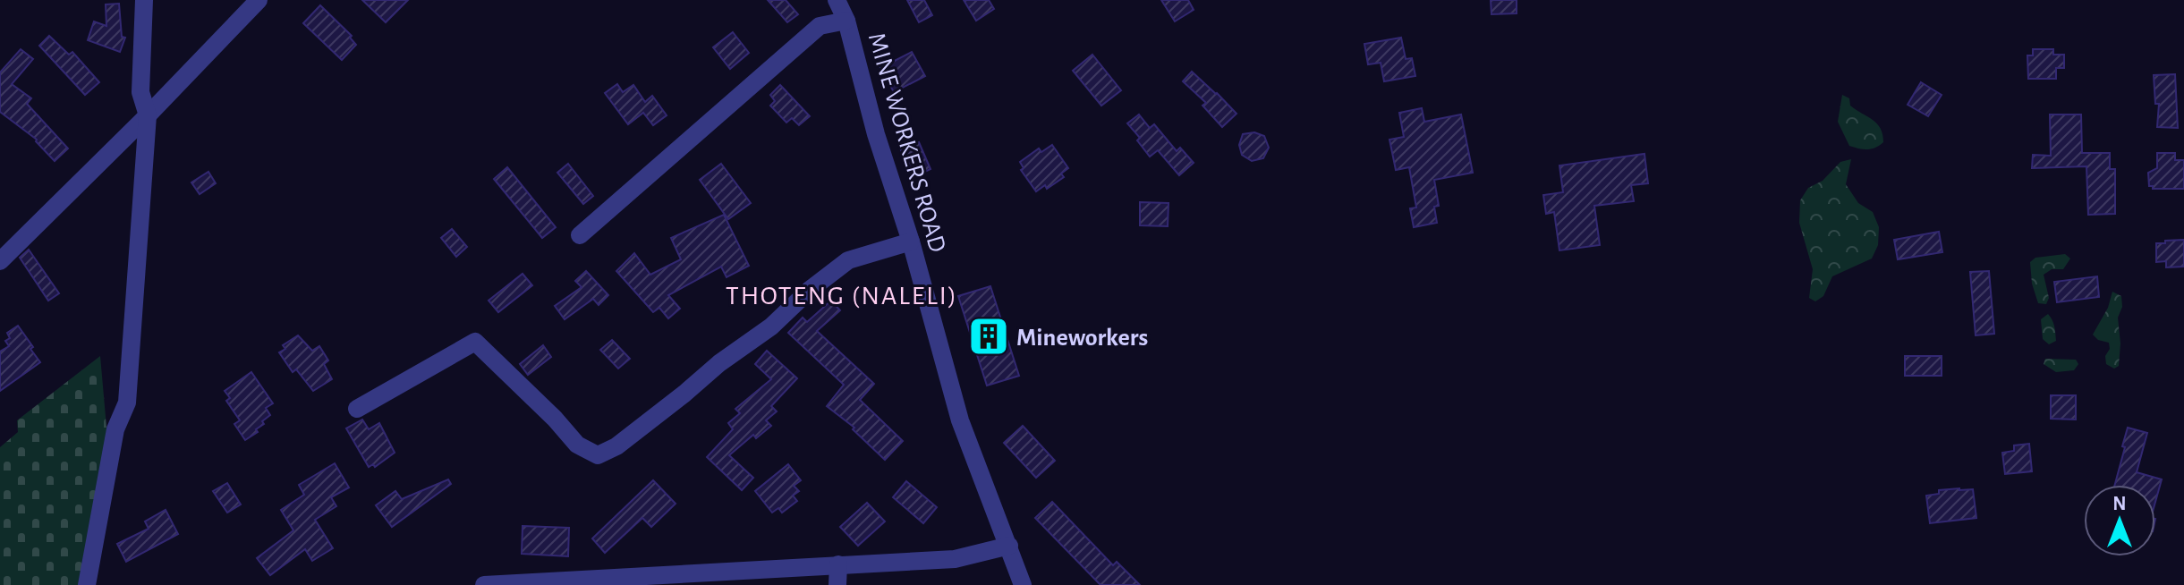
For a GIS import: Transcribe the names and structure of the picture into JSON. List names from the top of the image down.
{
  "streets": {
    "street": ["MINE WORKERS ROAD"]
  },
  "districts": ["THOTENG (NALELI)"],
  "places": {
    "building": ["Mineworkers"]
  },
  "north": "top"
}
